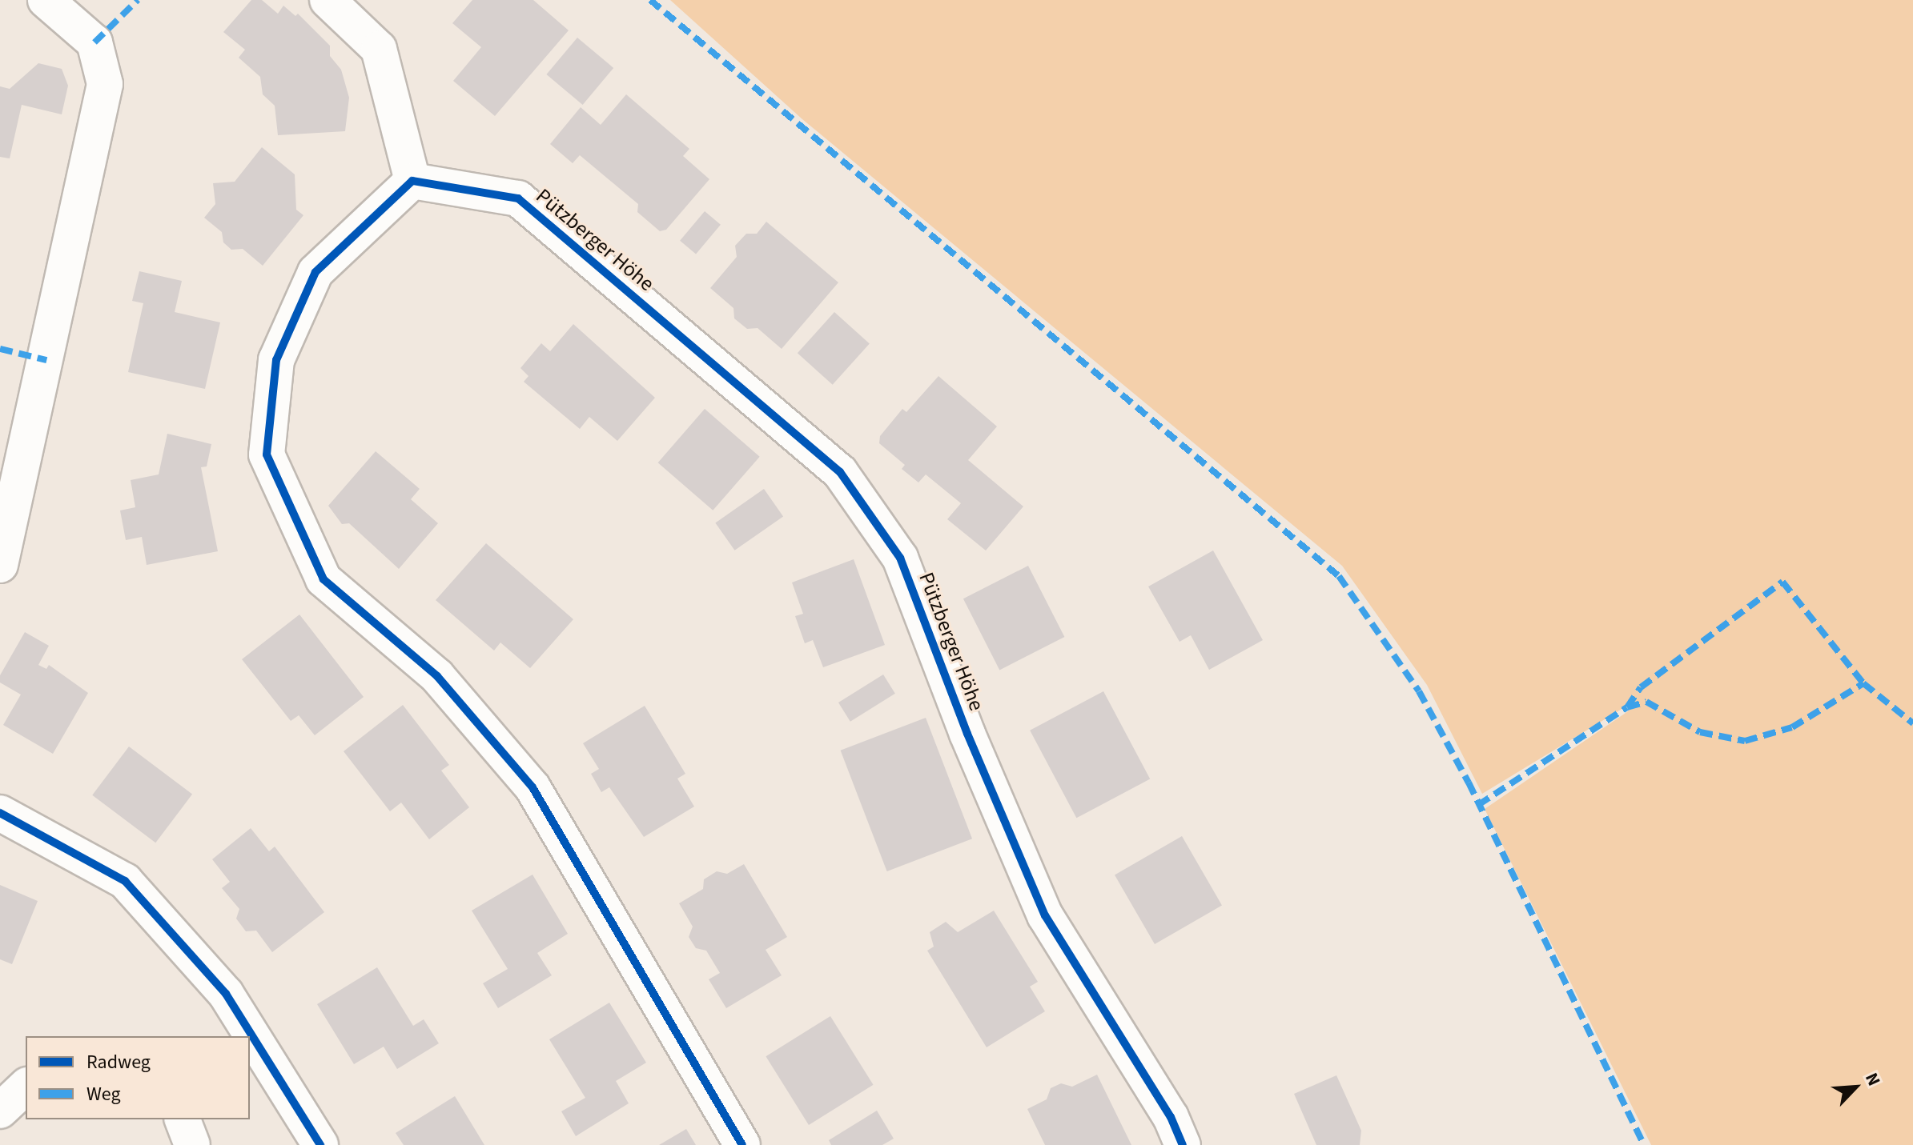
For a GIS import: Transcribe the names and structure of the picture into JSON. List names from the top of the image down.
{
  "streets": {
    "street": ["Pützberger Höhe"]
  },
  "legend": ["Radweg", "Weg"],
  "north": "top right"
}
